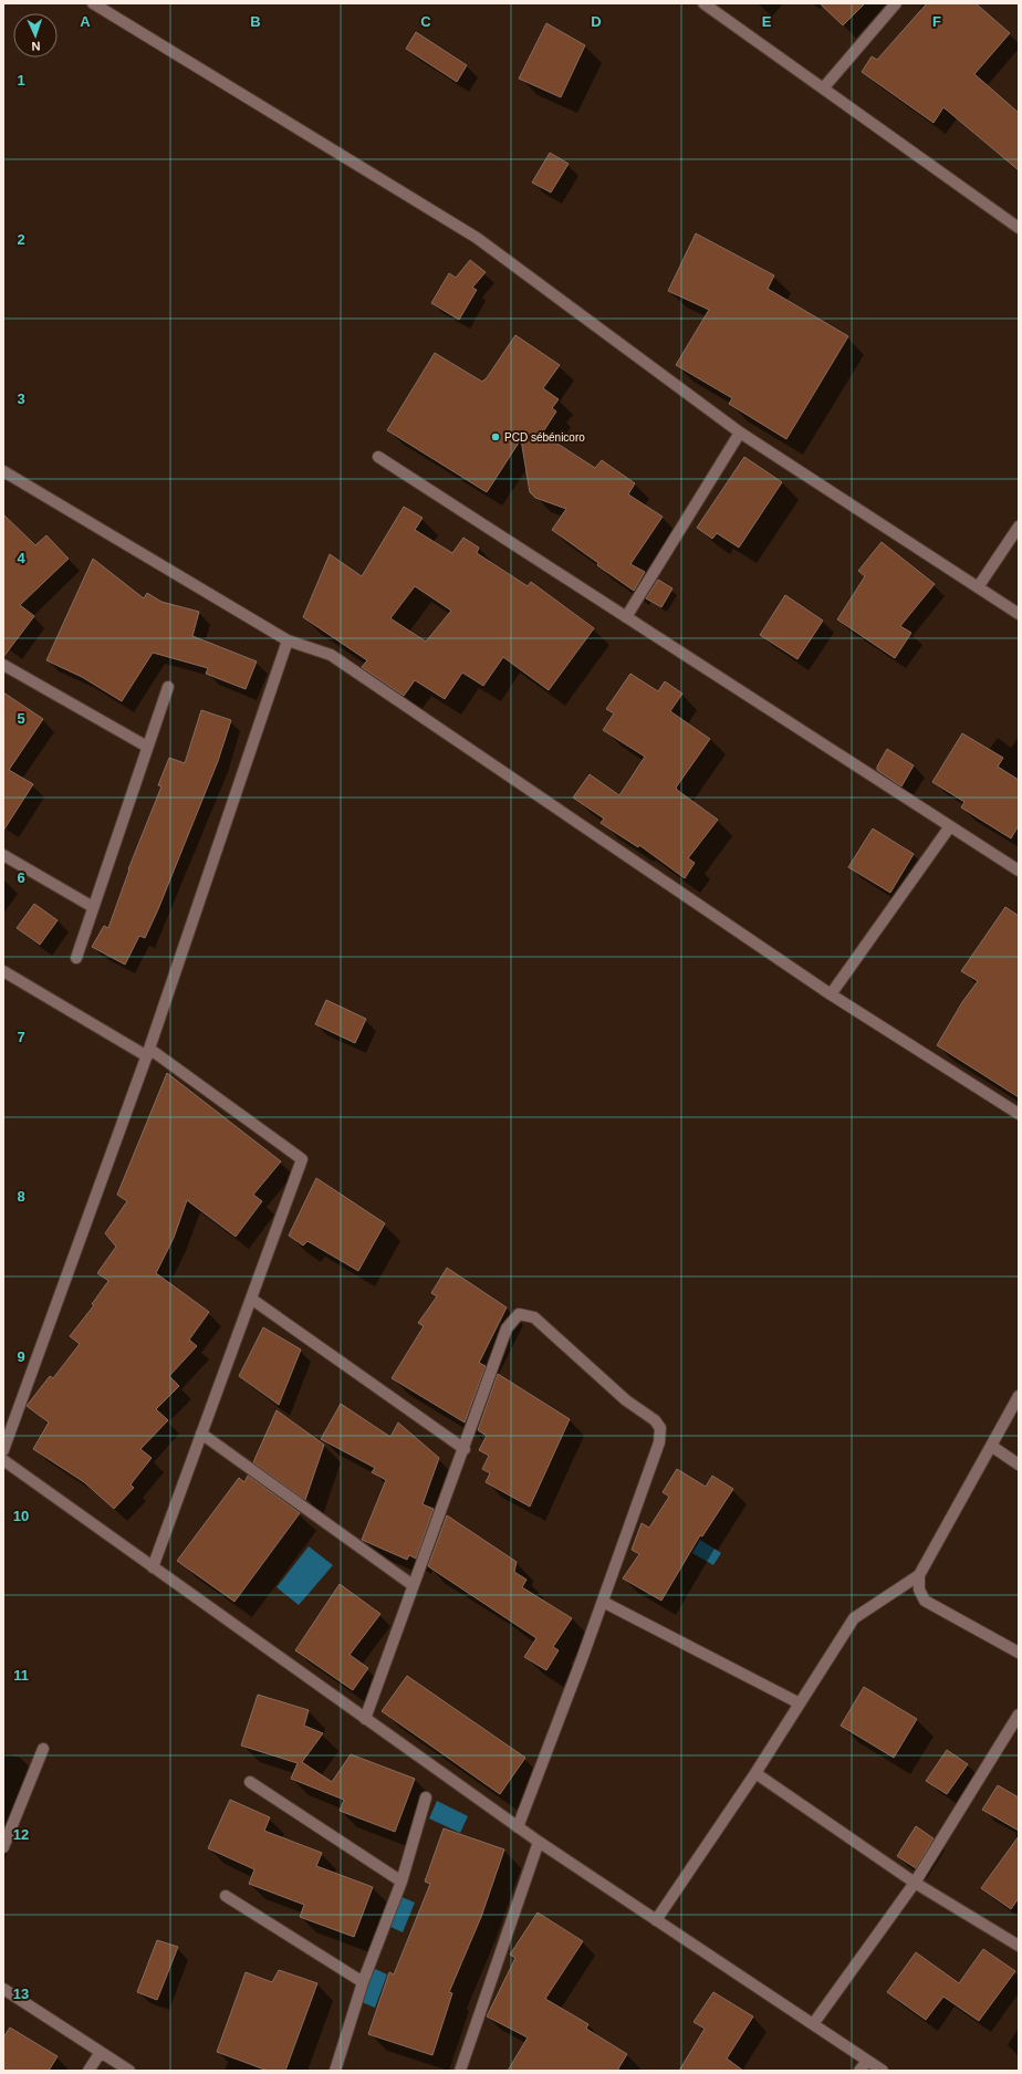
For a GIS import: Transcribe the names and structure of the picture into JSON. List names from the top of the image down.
{
  "places": ["PCD sébénicoro"],
  "north": "bottom",
  "grid": {
    "columns": [
      "A",
      "B",
      "C",
      "D",
      "E",
      "F"
    ],
    "rows": [
      "1",
      "2",
      "3",
      "4",
      "5",
      "6",
      "7",
      "8",
      "9",
      "10",
      "11",
      "12",
      "13"
    ]
  }
}
